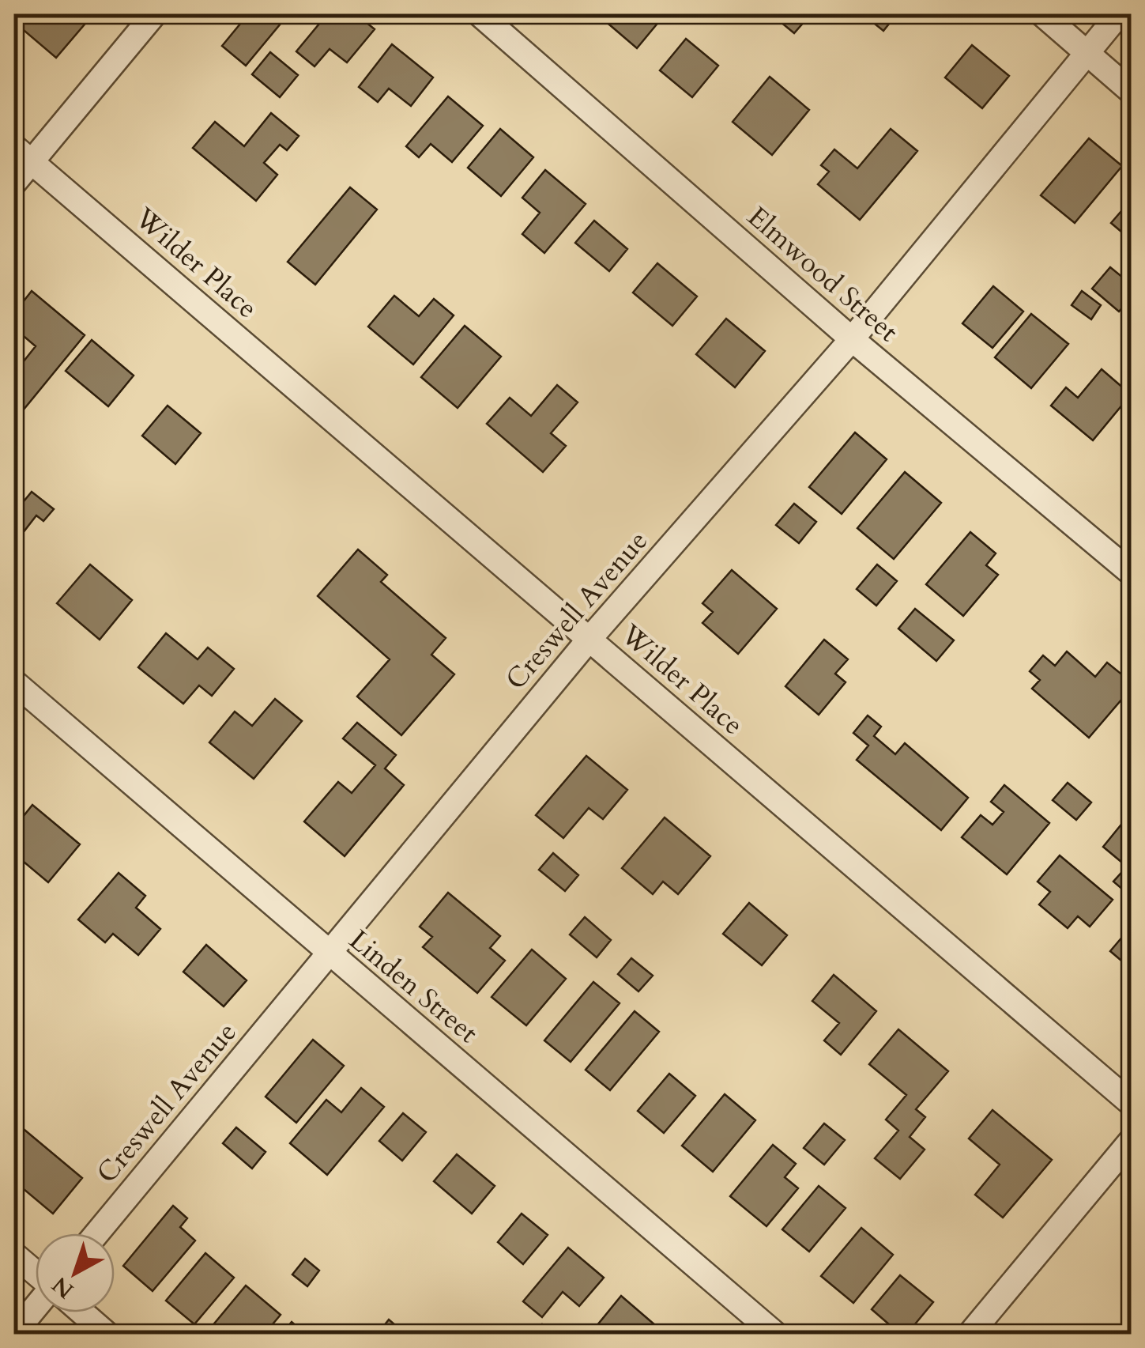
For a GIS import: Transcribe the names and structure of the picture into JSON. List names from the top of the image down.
{
  "streets": {
    "street": [
      "Wilder Place",
      "Elmwood Street",
      "Creswell Avenue",
      "Linden Street"
    ]
  },
  "crossings": [
    ["Wilder Place", "Creswell Avenue"],
    ["Elmwood Street", "Creswell Avenue"],
    ["Creswell Avenue", "Linden Street"]
  ],
  "north": "bottom left"
}
